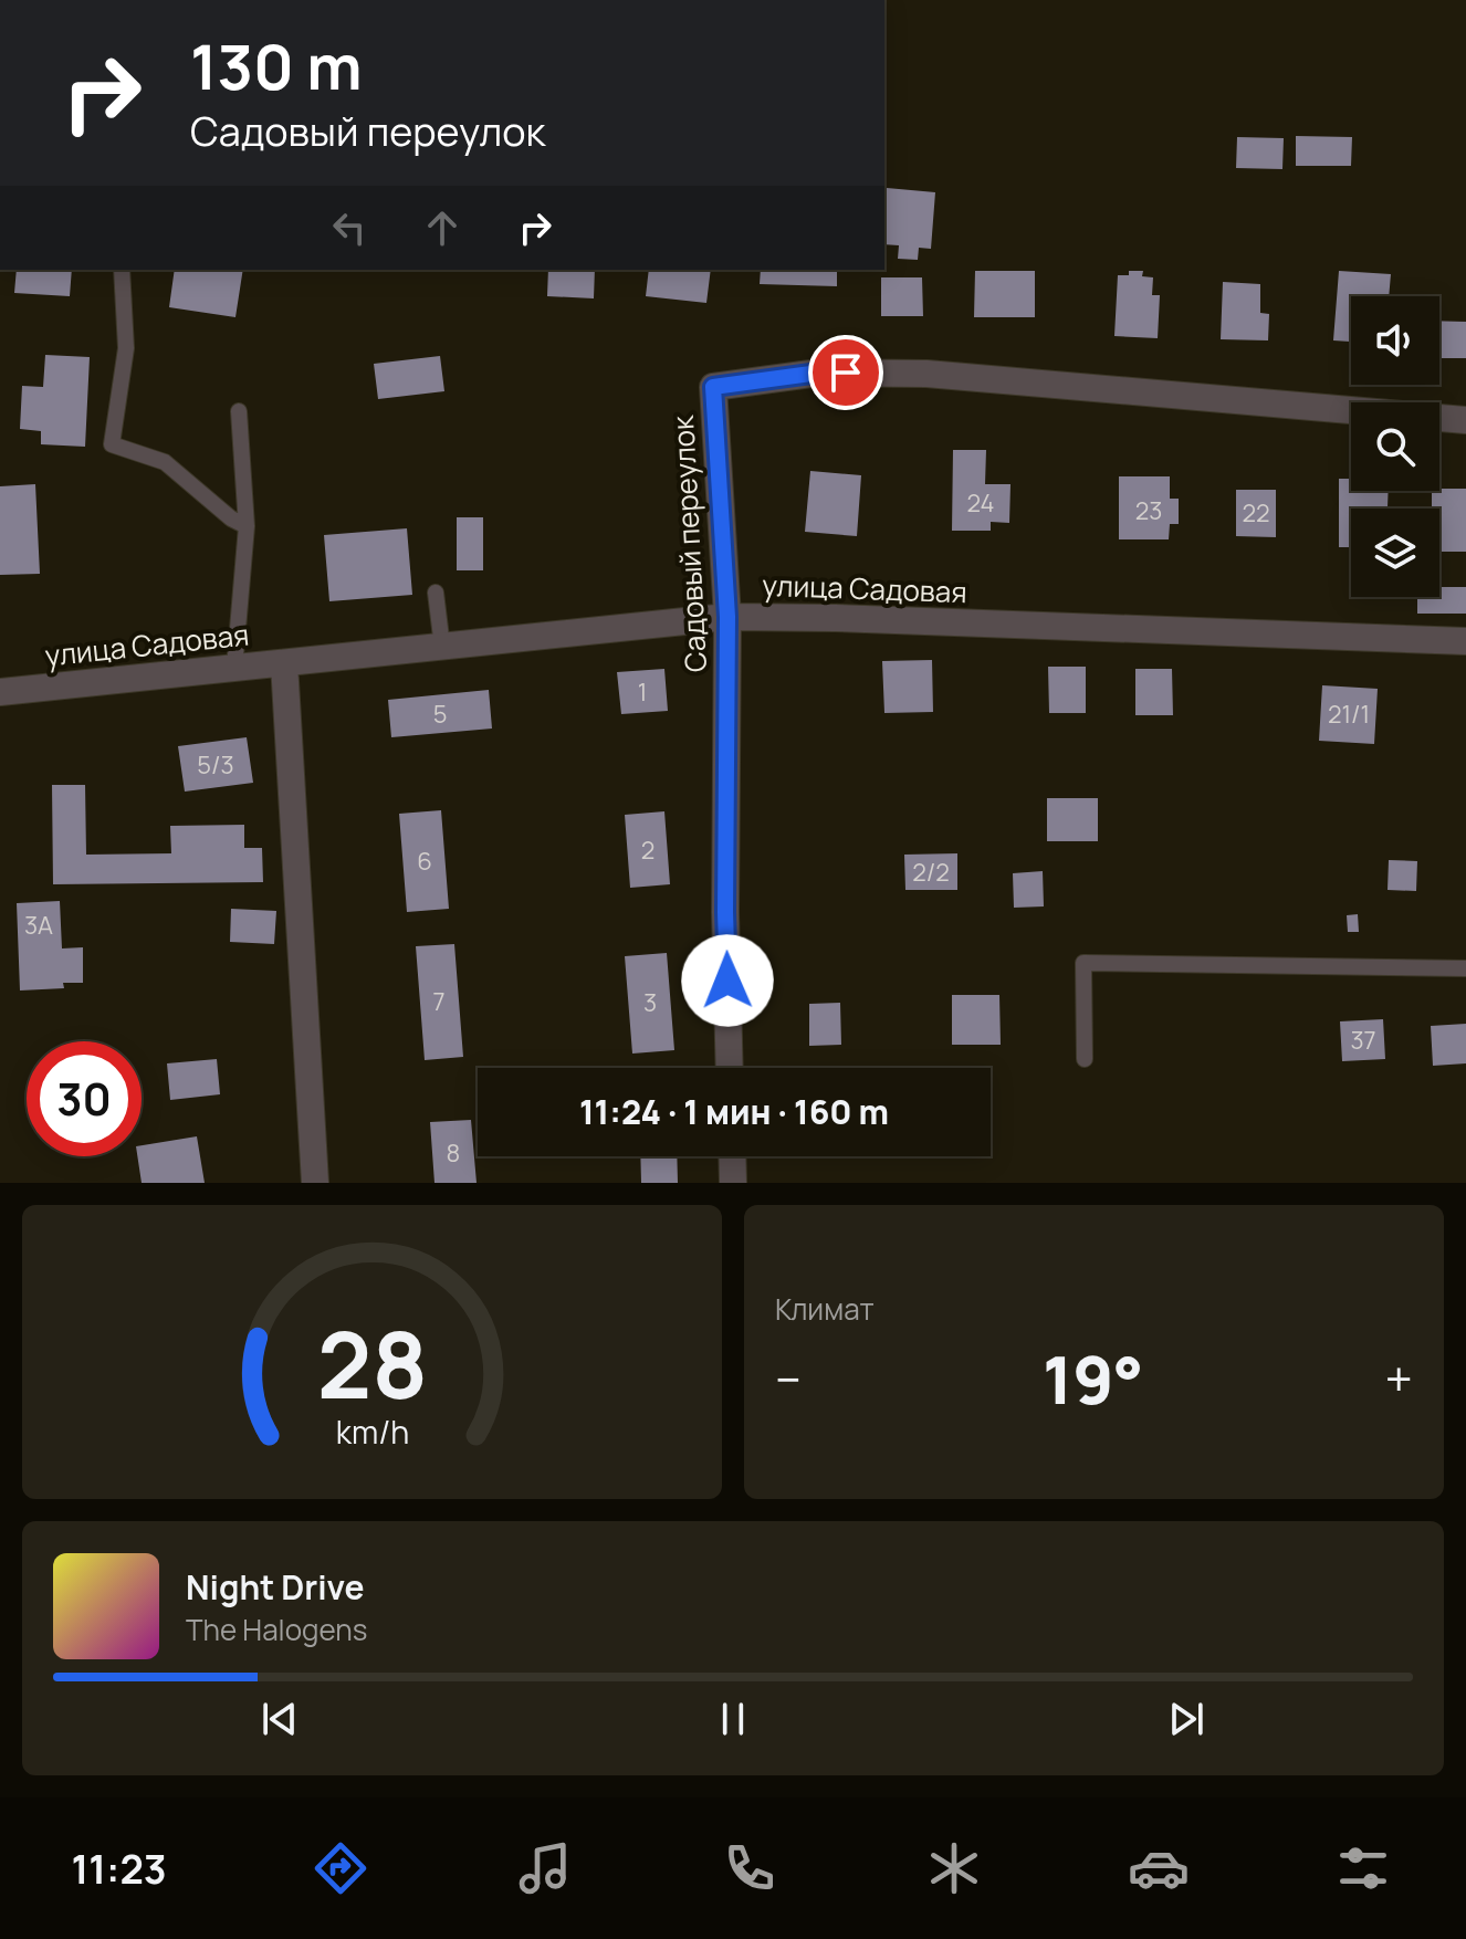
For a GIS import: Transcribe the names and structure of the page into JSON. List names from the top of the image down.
{
  "streets": {
    "street": ["Садовый переулок", "улица Садовая"]
  },
  "crossings": [
    ["Садовый переулок", "улица Садовая"]
  ],
  "house_numbers": [
    "24",
    "23",
    "22",
    "1",
    "5",
    "21/1",
    "5/3",
    "2",
    "6",
    "2/2",
    "3А",
    "7",
    "3",
    "37",
    "8"
  ],
  "page": {
    "turn": ["130 m", "Садовый переулок"],
    "limit": "30",
    "trip": "11:24 · 1 мин · 160 m",
    "tile": "Климат",
    "heat": ["−", "19°", "+"],
    "song": ["Night Drive", "The Halogens"],
    "tabs": "11:23",
    "gauge": ["28", "km/h"]
  }
}
